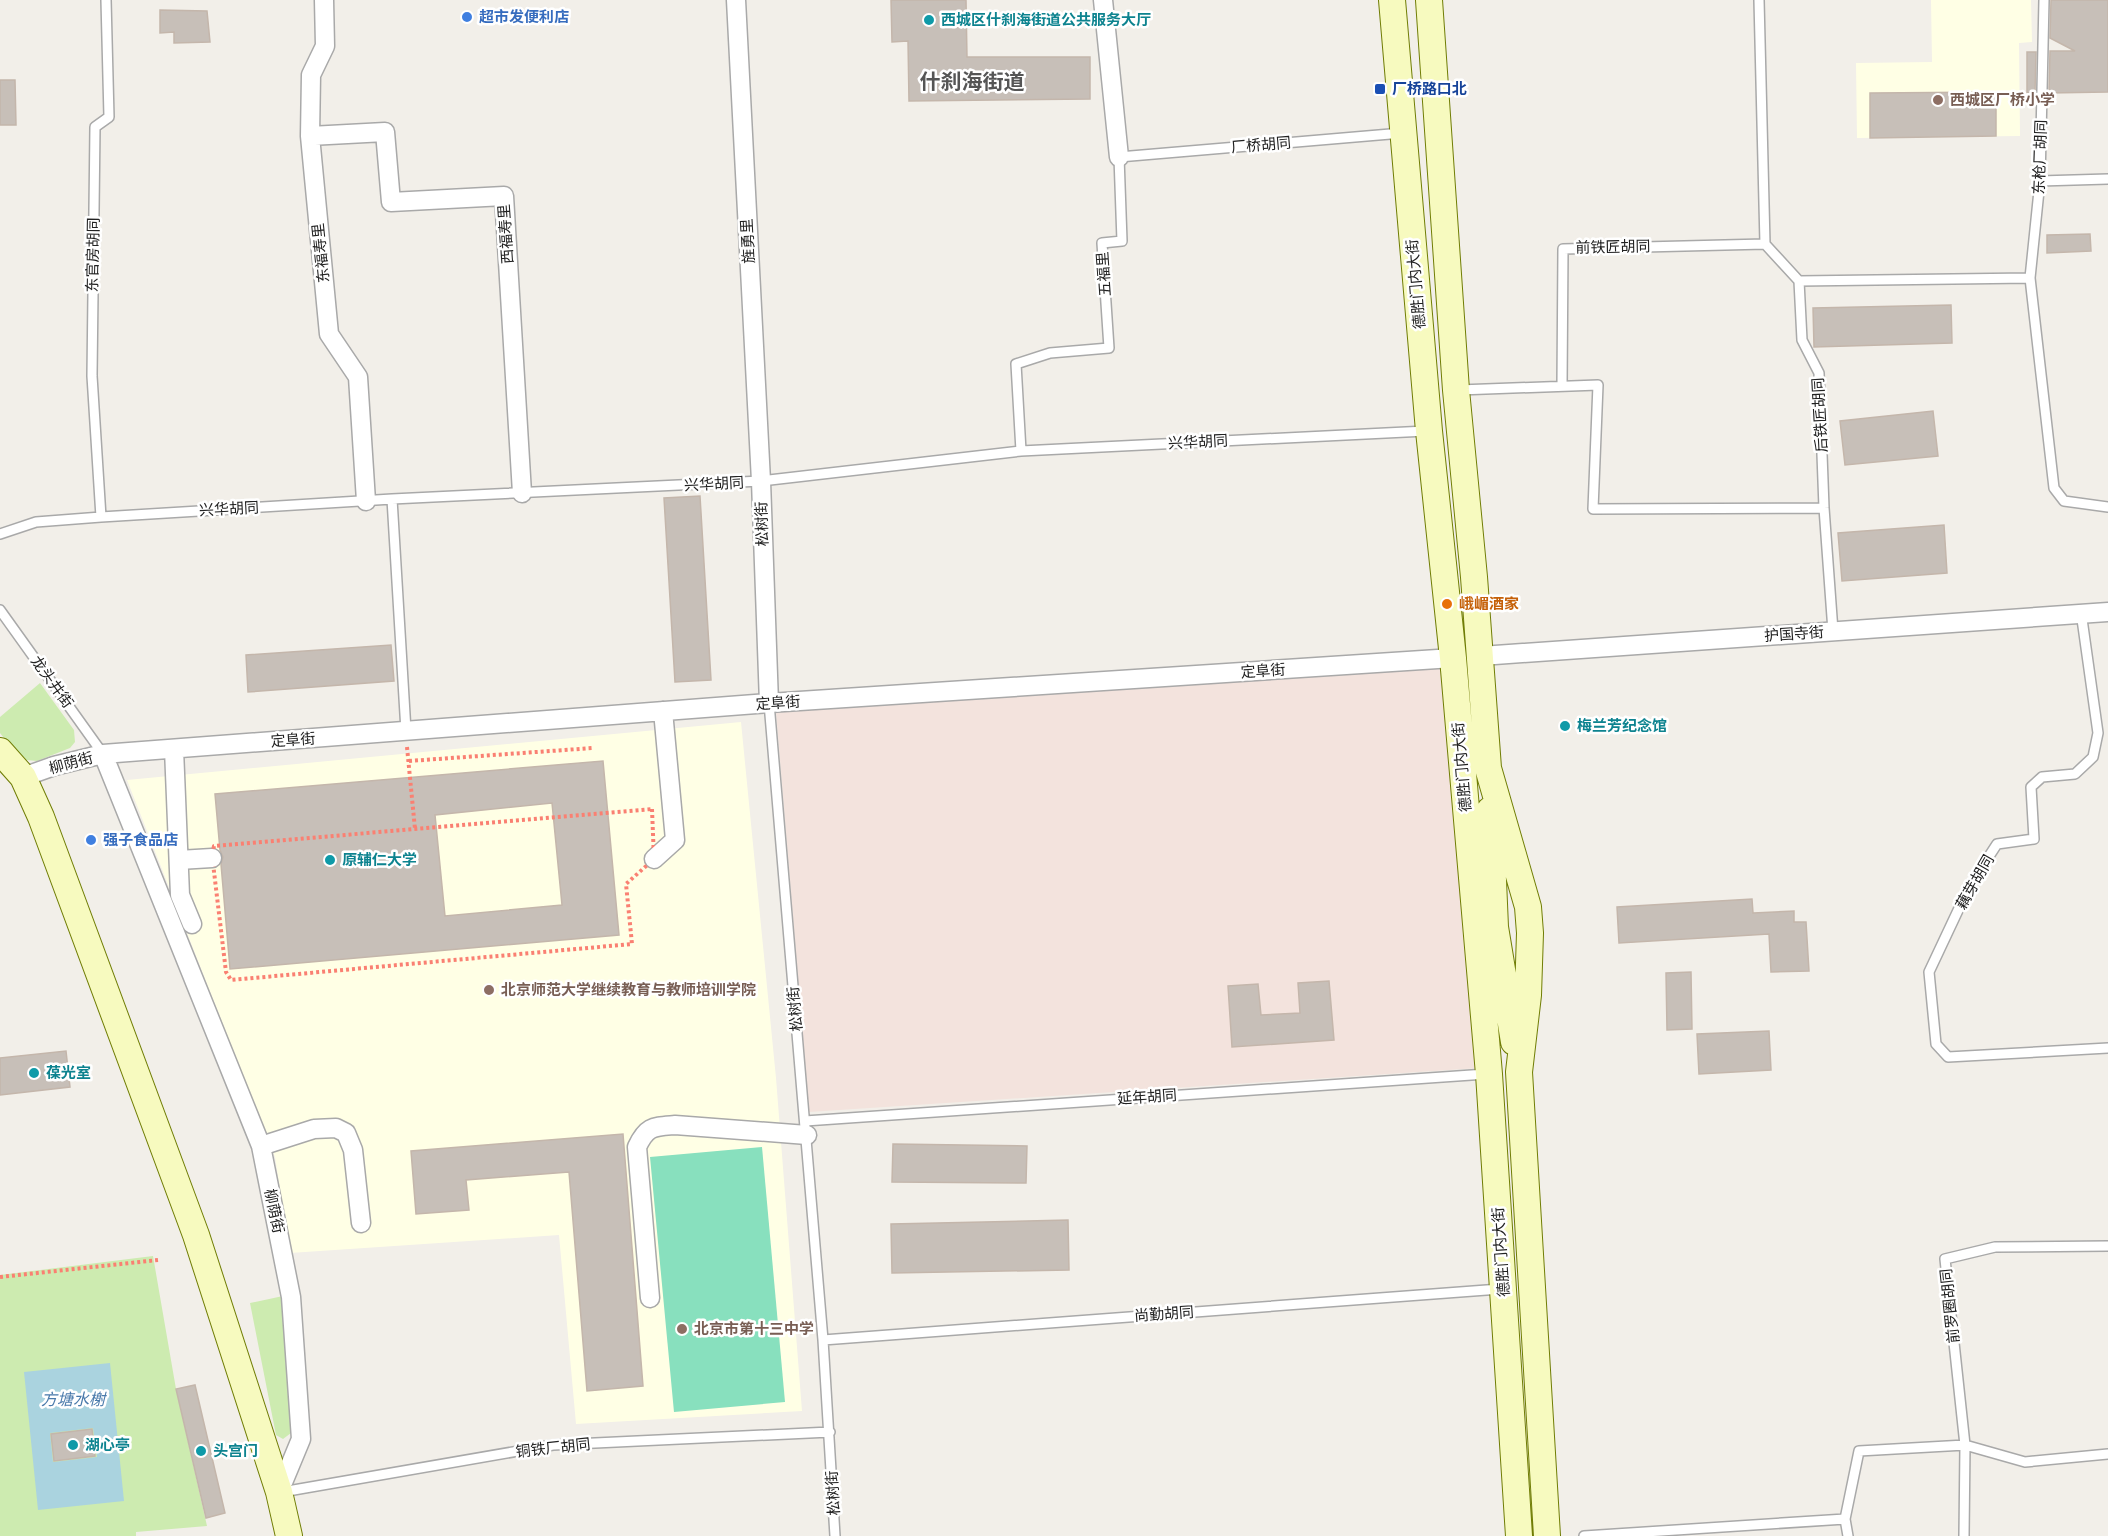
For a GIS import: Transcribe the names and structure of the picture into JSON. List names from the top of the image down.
{
  "streets": {
    "main road": ["德胜门内大街"],
    "street": [
      "西福寿里",
      "旌勇里",
      "东福寿里",
      "五福里",
      "松树街",
      "护国寺街",
      "定阜街",
      "柳荫街"
    ],
    "lane": [
      "厂桥胡同",
      "东枪厂胡同",
      "前铁匠胡同",
      "东官房胡同",
      "后铁匠胡同",
      "兴华胡同",
      "龙头井街",
      "藕芽胡同",
      "延年胡同",
      "前罗圈胡同",
      "尚勤胡同",
      "铜铁厂胡同"
    ]
  },
  "crossings": [
    ["厂桥胡同", "五福里"],
    ["厂桥胡同", "德胜门内大街"],
    ["西福寿里", "东福寿里"],
    ["西福寿里", "兴华胡同"],
    ["旌勇里", "兴华胡同"],
    ["旌勇里", "松树街"],
    ["东福寿里", "兴华胡同"],
    ["东官房胡同", "兴华胡同"],
    ["五福里", "兴华胡同"],
    ["德胜门内大街", "兴华胡同"],
    ["德胜门内大街", "护国寺街"],
    ["德胜门内大街", "定阜街"],
    ["德胜门内大街", "延年胡同"],
    ["德胜门内大街", "尚勤胡同"],
    ["后铁匠胡同", "护国寺街"],
    ["兴华胡同", "松树街"],
    ["松树街", "定阜街"],
    ["松树街", "延年胡同"],
    ["松树街", "尚勤胡同"],
    ["松树街", "铜铁厂胡同"],
    ["护国寺街", "藕芽胡同"],
    ["定阜街", "龙头井街"],
    ["定阜街", "柳荫街"],
    ["龙头井街", "柳荫街"],
    ["柳荫街", "铜铁厂胡同"]
  ],
  "districts": ["什刹海街道"],
  "water": ["方塘水榭"],
  "places": {
    "other": [
      "超市发便利店",
      "西城区什刹海街道公共服务大厅",
      "西城区厂桥小学",
      "峨嵋酒家",
      "梅兰芳纪念馆",
      "强子食品店",
      "原辅仁大学",
      "北京师范大学继续教育与教师培训学院",
      "葆光室",
      "北京市第十三中学",
      "湖心亭",
      "头宫门"
    ],
    "transit": ["厂桥路口北"]
  }
}
